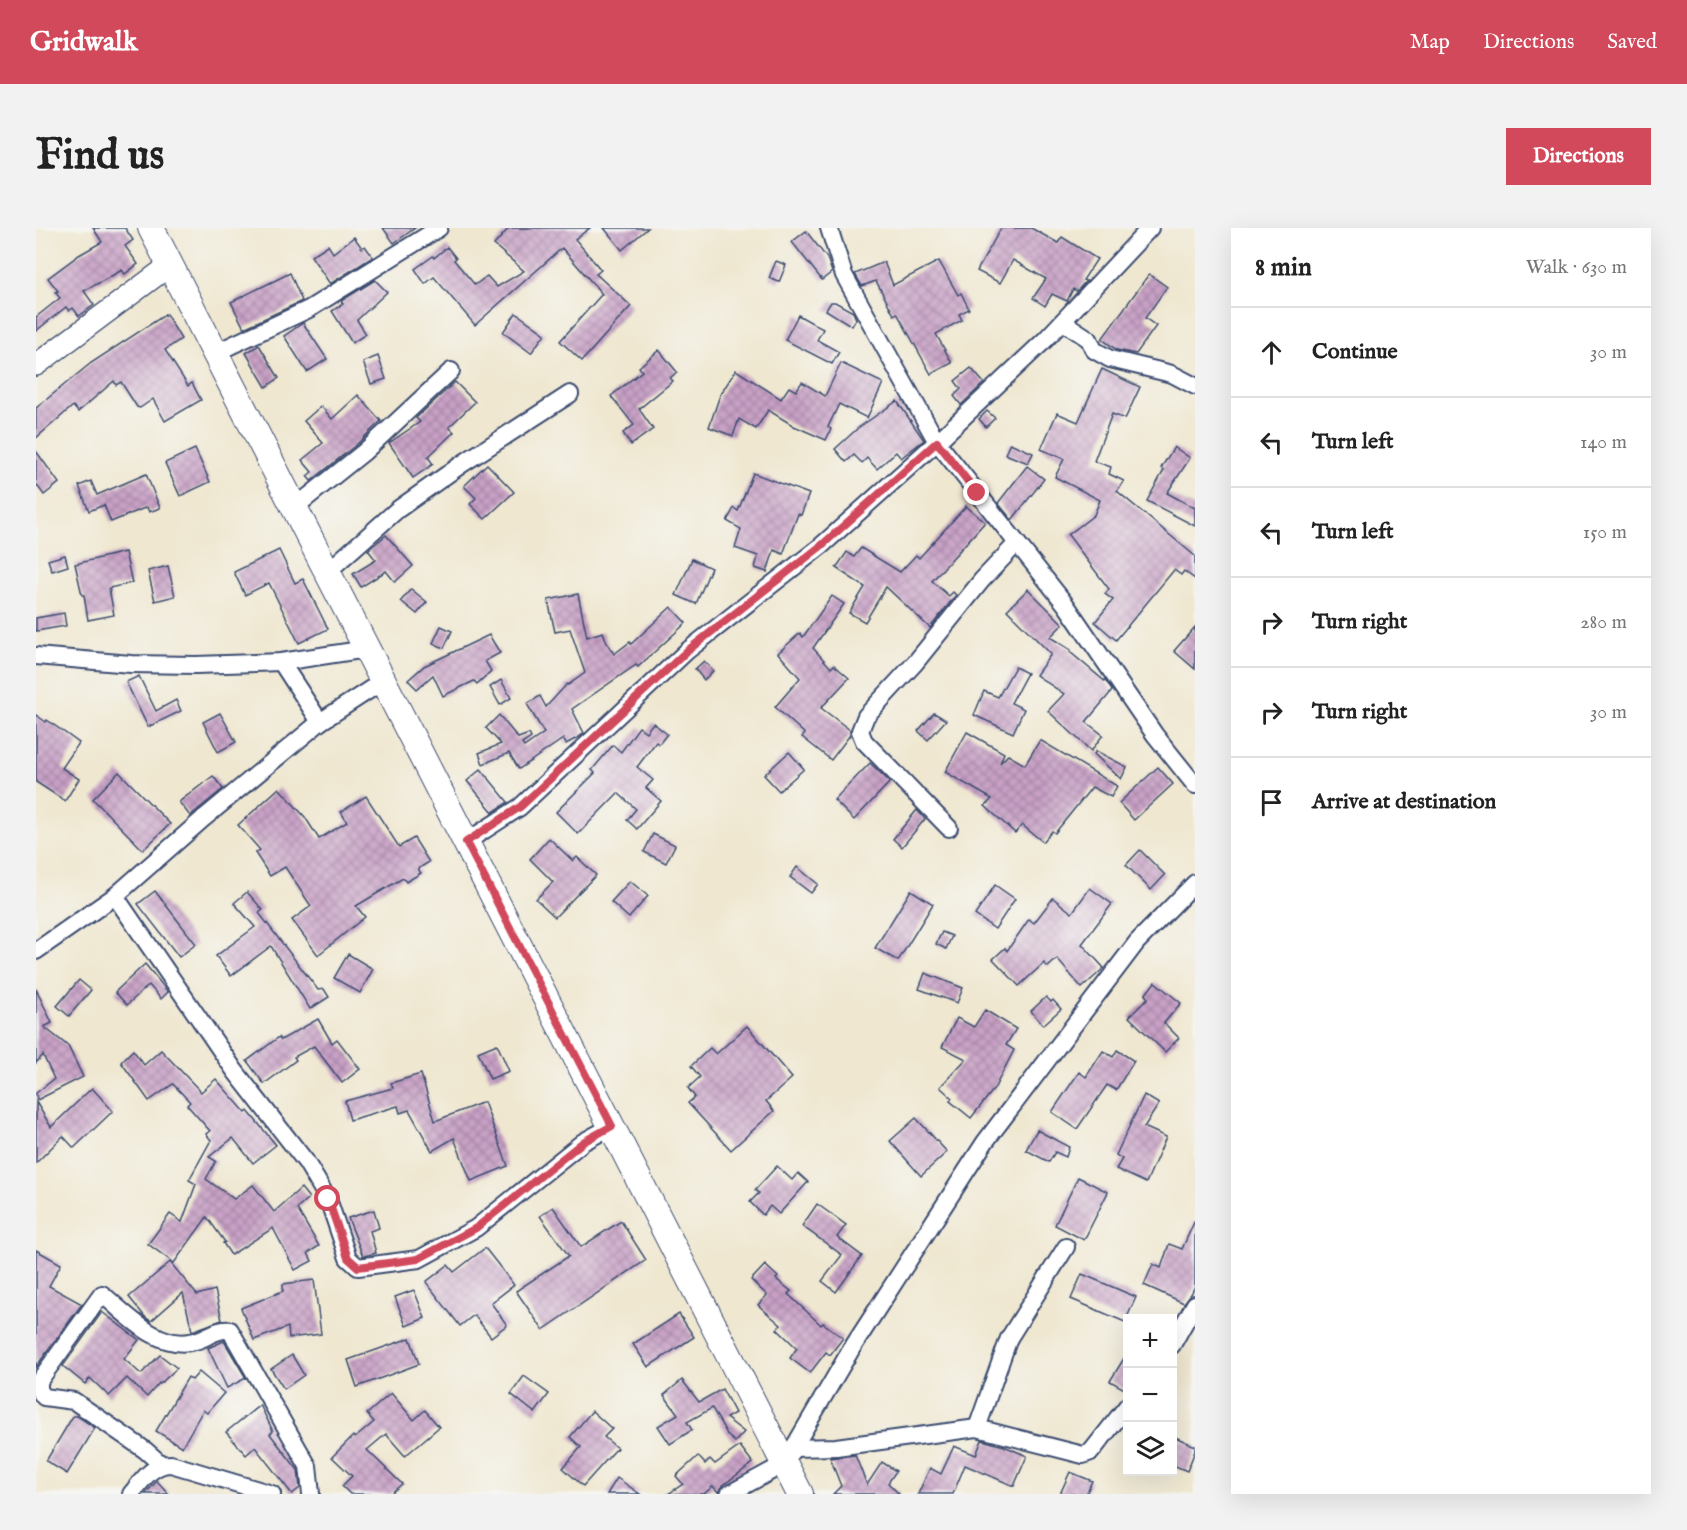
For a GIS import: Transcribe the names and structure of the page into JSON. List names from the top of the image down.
{
  "page": {
    "header": "Gridwalk",
    "nav": ["Map", "Directions", "Saved"],
    "buttons": "Directions",
    "title": "Find us",
    "heading": ["8 min", "Walk · 630 m"],
    "list": [
      ["Continue", "30 m"],
      ["Turn left", "140 m"],
      ["Turn left", "150 m"],
      ["Turn right", "280 m"],
      ["Turn right", "30 m"],
      "Arrive at destination"
    ],
    "map_buttons": ["+", "−"]
  }
}
